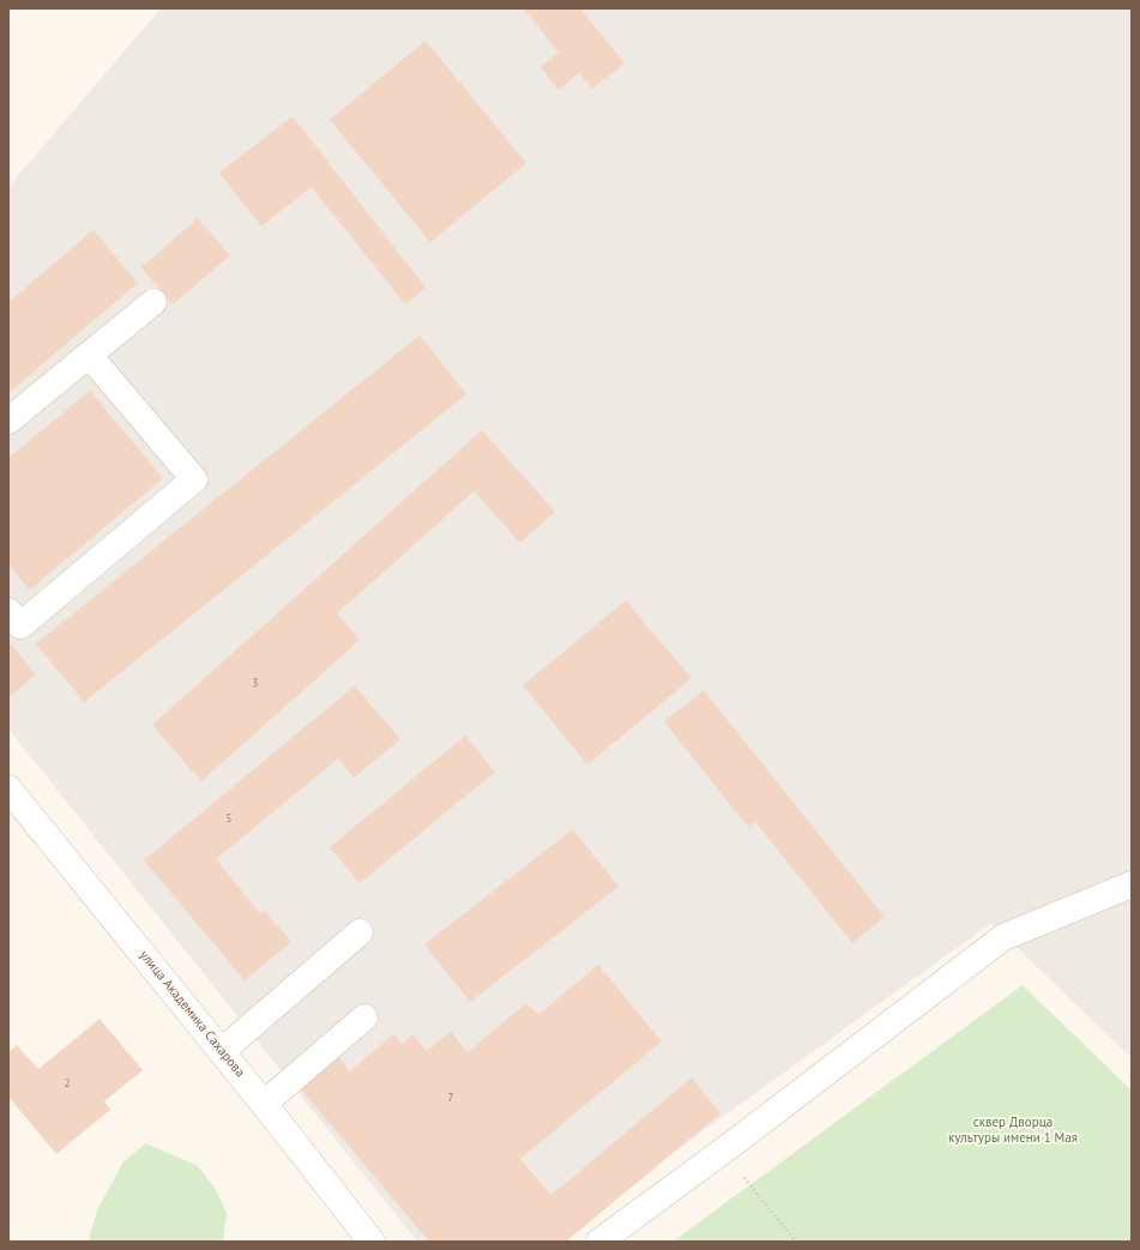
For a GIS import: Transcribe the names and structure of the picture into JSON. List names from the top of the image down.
{
  "streets": {
    "street": ["улица Академика Сахарова"]
  },
  "parks": ["сквер Дворца культуры имени 1 Мая"],
  "house_numbers": [
    "3",
    "5",
    "2",
    "7"
  ]
}
